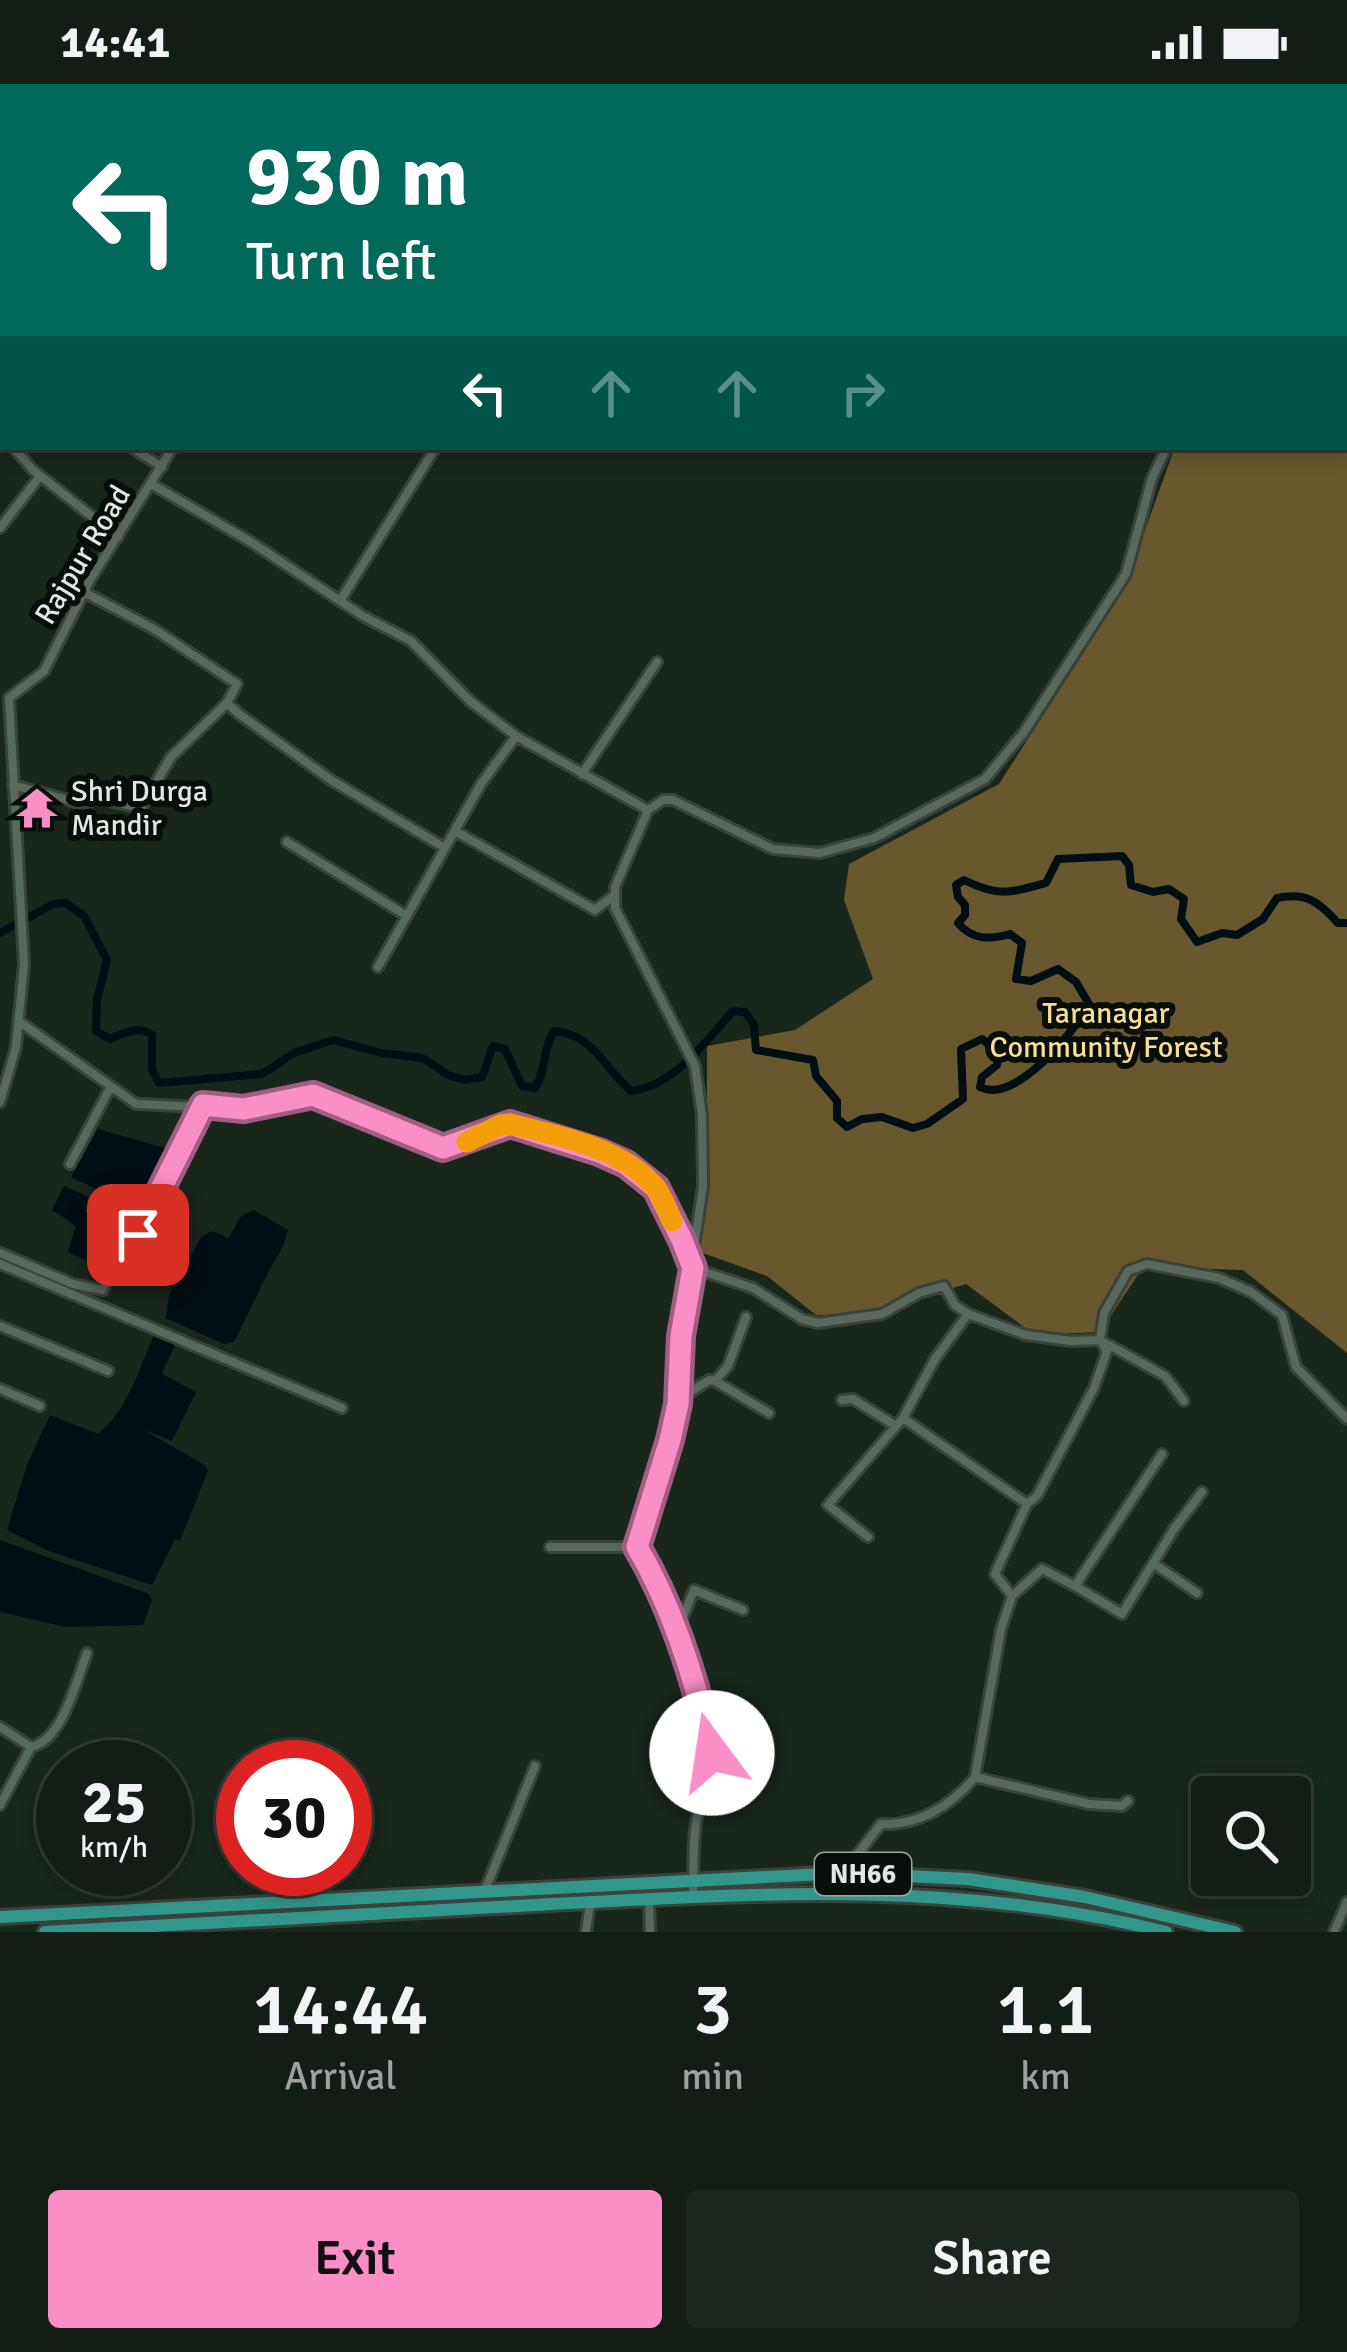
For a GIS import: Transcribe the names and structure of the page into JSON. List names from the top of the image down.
{
  "streets": {
    "highway": ["NH66"],
    "street": ["Rajpur Road"]
  },
  "parks": ["Taranagar Community Forest"],
  "places": {
    "temple": ["Shri Durga Mandir"]
  },
  "page": {
    "status": "14:41",
    "turn": ["930 m", "Turn left"],
    "speed": "25 km/h",
    "limit": "30",
    "eta": [
      "14:44",
      "Arrival",
      "3",
      "min",
      "1.1",
      "km"
    ],
    "buttons": ["Exit", "Share"]
  }
}
